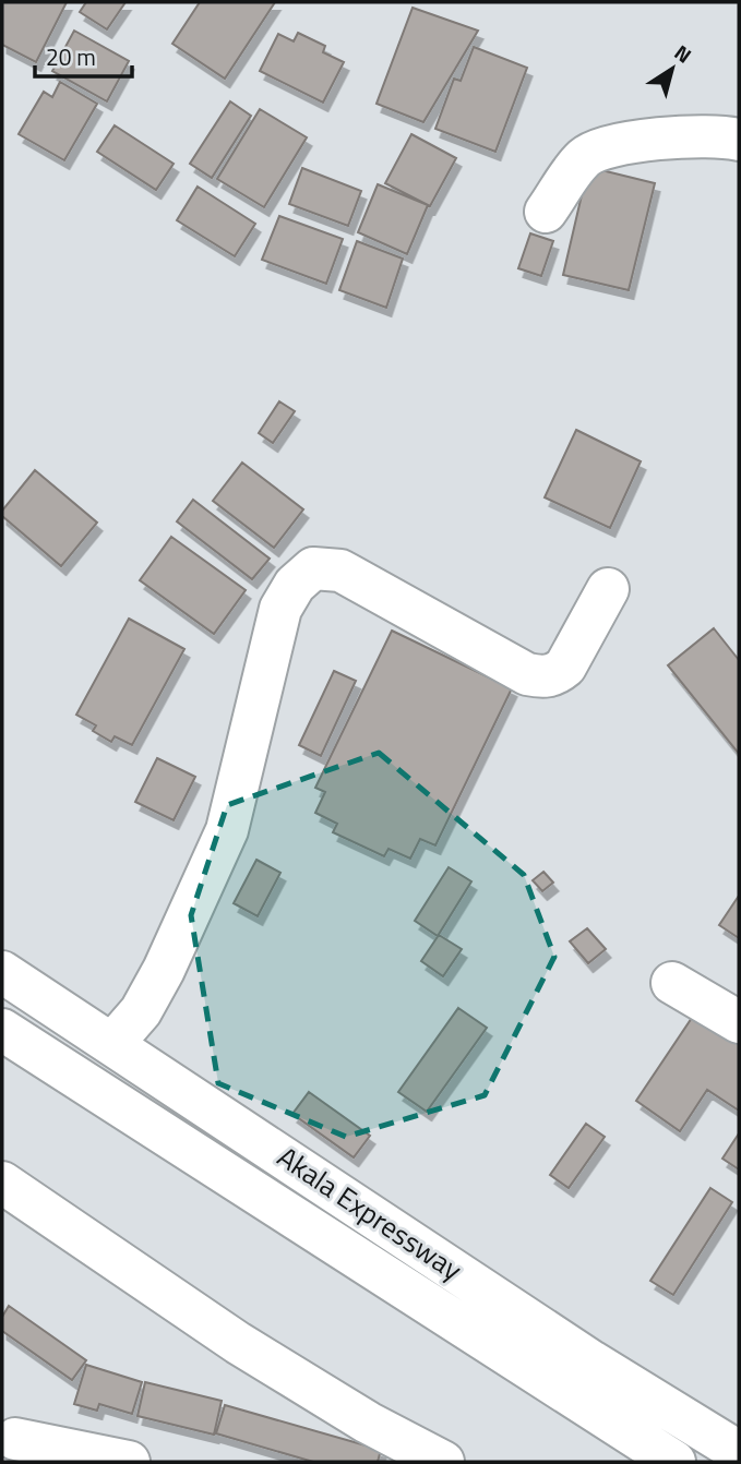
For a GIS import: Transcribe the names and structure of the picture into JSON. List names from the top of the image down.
{
  "streets": {
    "main road": ["Akala Expressway"]
  },
  "scale_bar": "20 m",
  "north": "top right"
}
